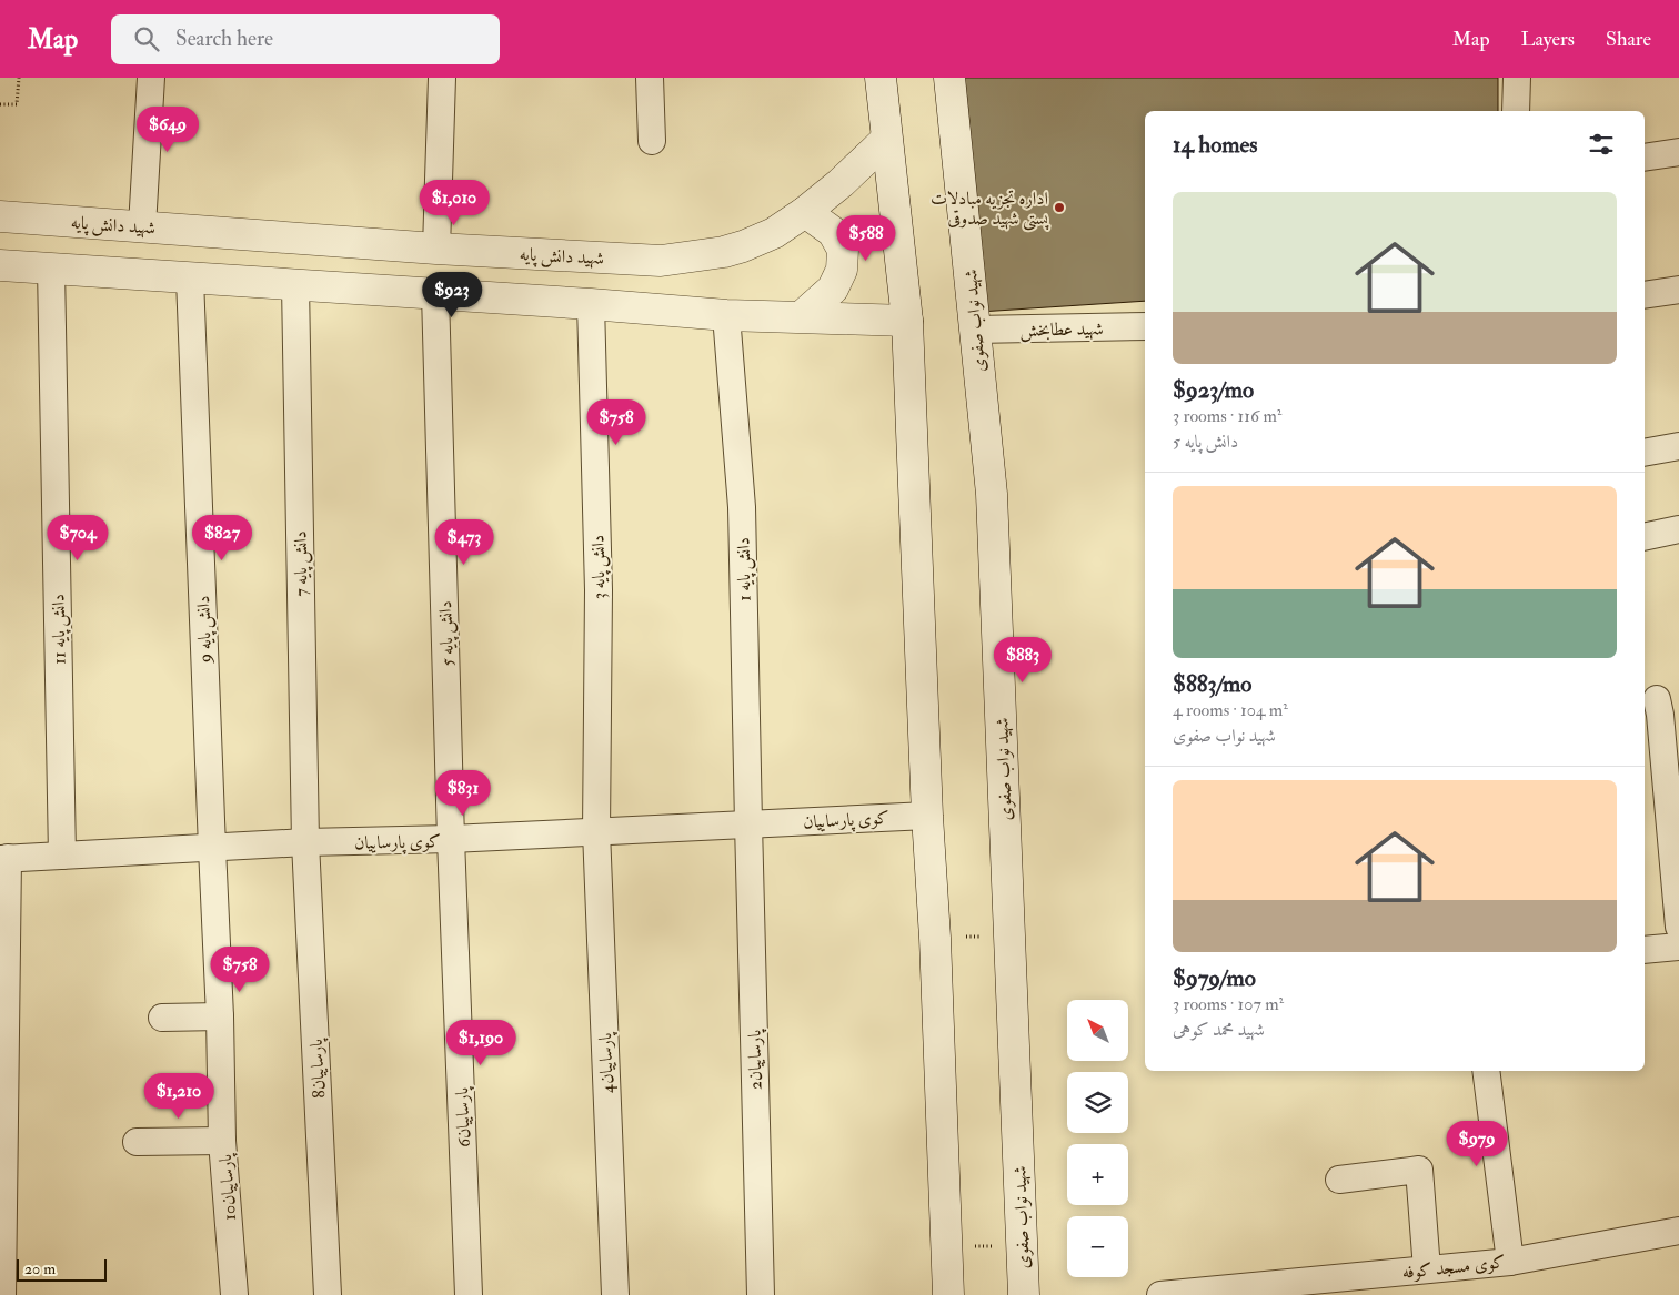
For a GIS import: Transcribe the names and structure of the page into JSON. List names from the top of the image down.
{
  "streets": {
    "main road": ["شهید دانش پایه", "شهید نواب صفوی"],
    "street": [
      "شهید عطابخش",
      "دانش پایه 7",
      "دانش پایه 3",
      "دانش پایه 1",
      "دانش پایه 11",
      "دانش پایه 9",
      "دانش پایه 5",
      "کوی پارساییان",
      "پارساییان2",
      "پارساییان4",
      "پارساییان8",
      "پارساییان6",
      "پارساییان10",
      "کوی مسجد کوفه"
    ]
  },
  "crossings": [
    ["شهید نواب صفوی", "شهید عطابخش"],
    ["دانش پایه 7", "کوی پارساییان"],
    ["دانش پایه 7", "پارساییان8"],
    ["دانش پایه 3", "کوی پارساییان"],
    ["دانش پایه 3", "پارساییان4"],
    ["دانش پایه 1", "کوی پارساییان"],
    ["دانش پایه 1", "پارساییان2"],
    ["دانش پایه 11", "کوی پارساییان"],
    ["دانش پایه 9", "کوی پارساییان"],
    ["دانش پایه 9", "پارساییان10"],
    ["دانش پایه 5", "کوی پارساییان"],
    ["دانش پایه 5", "پارساییان6"],
    ["کوی پارساییان", "پارساییان2"],
    ["کوی پارساییان", "پارساییان4"],
    ["کوی پارساییان", "پارساییان8"],
    ["کوی پارساییان", "پارساییان6"],
    ["کوی پارساییان", "پارساییان10"]
  ],
  "places": ["اداره تجزیه مبادلات پستی شهید صدوقی"],
  "scale_bar": "20 m",
  "north": "top left",
  "page": {
    "header": "Map",
    "search": "Search here",
    "nav": ["Map", "Layers", "Share"],
    "price": [
      "$649",
      "$1,010",
      "$588",
      "$923",
      "$758",
      "$704",
      "$827",
      "$473",
      "$883",
      "$831",
      "$758",
      "$1,190",
      "$1,210",
      "$979"
    ],
    "heading": "14 homes",
    "list": [
      {
        "name": "$923/mo",
        "note": "3 rooms · 116 m² · دانش پایه 5"
      },
      {
        "name": "$883/mo",
        "note": "4 rooms · 104 m² · شهید نواب صفوی"
      },
      {
        "name": "$979/mo",
        "note": "3 rooms · 107 m² · شهید محمد کوهی"
      }
    ],
    "map_buttons": ["+", "−"],
    "scale": "20 m"
  }
}
